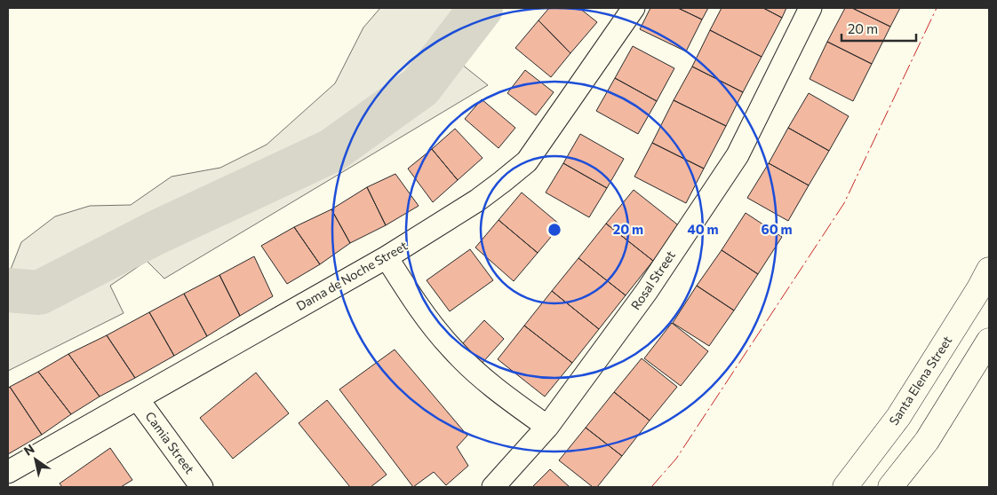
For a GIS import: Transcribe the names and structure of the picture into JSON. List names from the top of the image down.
{
  "streets": {
    "street": [
      "Dama de Noche Street",
      "Rosal Street",
      "Santa Elena Street",
      "Camia Street"
    ]
  },
  "crossings": [
    ["Dama de Noche Street", "Camia Street"]
  ],
  "scale_bar": "20 m",
  "north": "top left",
  "rings": ["20 m", "40 m", "60 m"]
}
